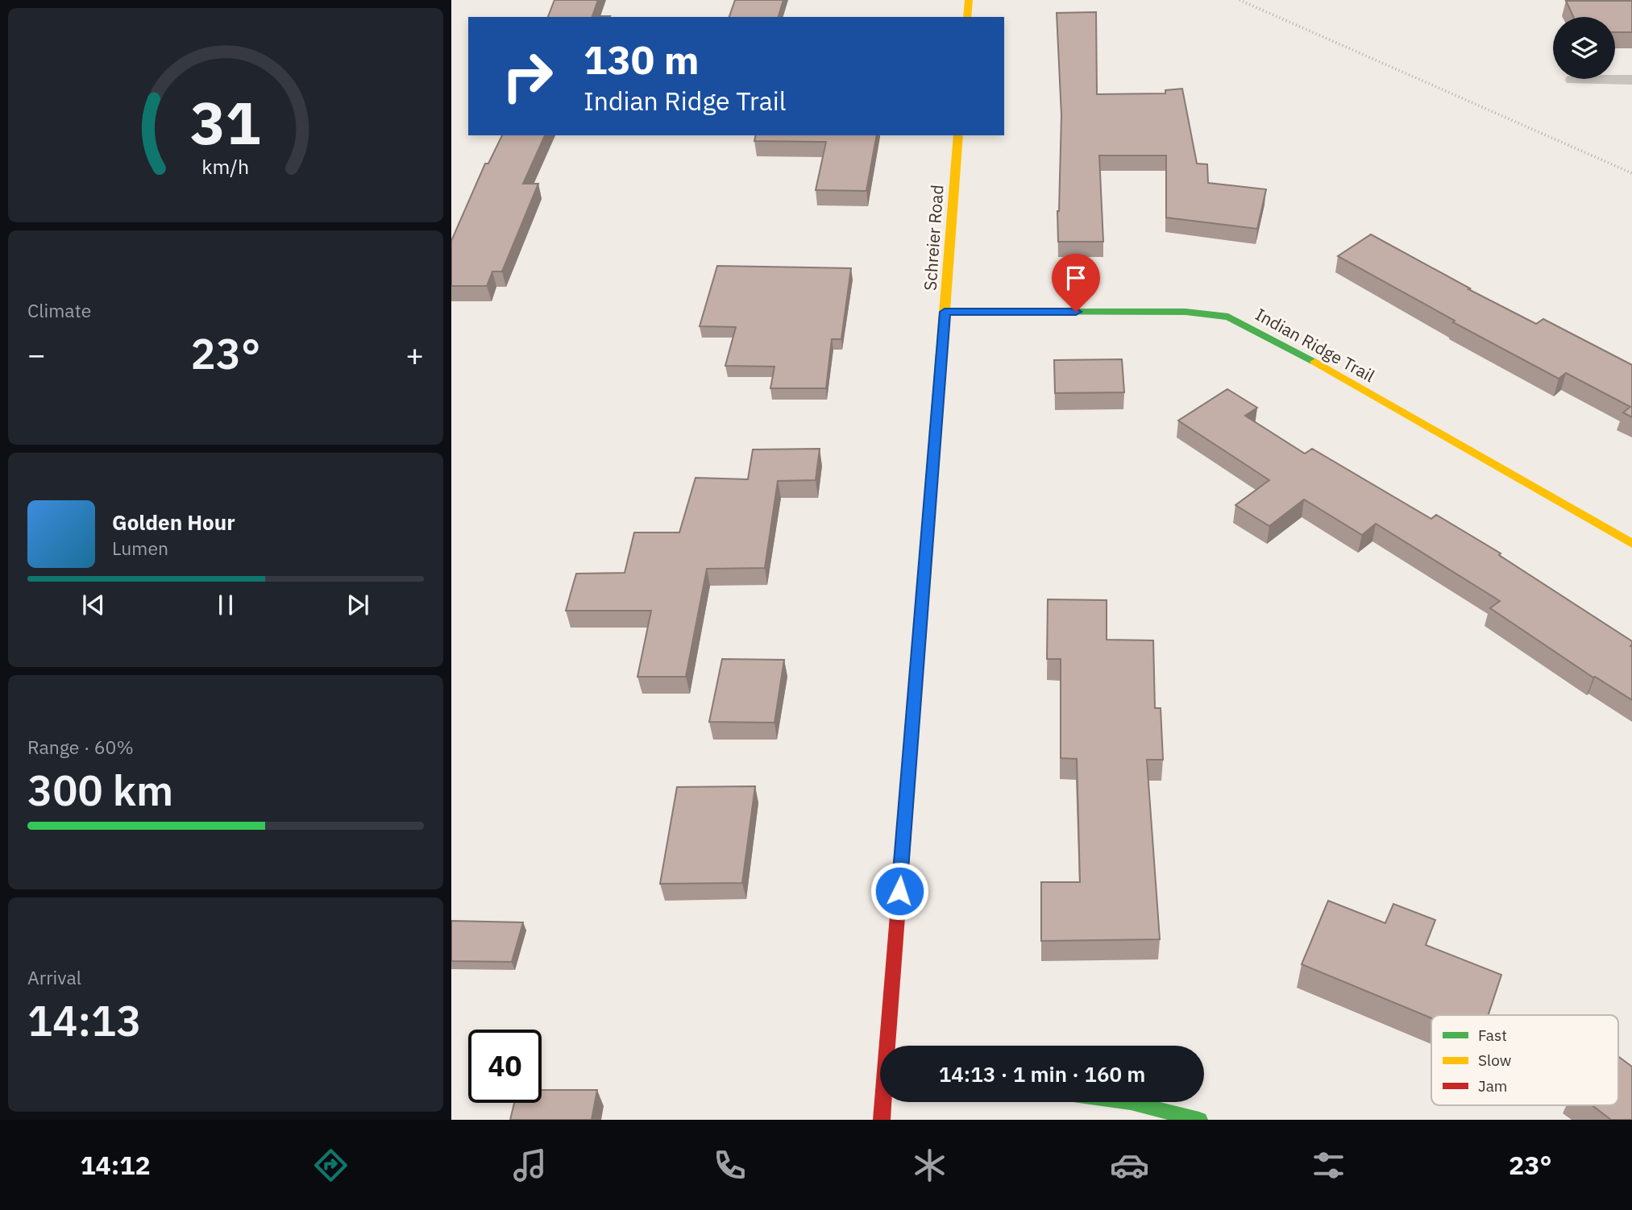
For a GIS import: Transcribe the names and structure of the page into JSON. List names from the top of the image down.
{
  "streets": {
    "street": ["Schreier Road", "Indian Ridge Trail"]
  },
  "crossings": [
    ["Schreier Road", "Indian Ridge Trail"]
  ],
  "legend": ["Fast", "Slow", "Jam"],
  "page": {
    "turn": ["130 m", "Indian Ridge Trail"],
    "tile": [
      "Climate",
      ["Range · 60%", "300 km"],
      ["Arrival", "14:13"]
    ],
    "heat": ["−", "23°", "+"],
    "song": ["Golden Hour", "Lumen"],
    "limit": "40",
    "trip": "14:13 · 1 min · 160 m",
    "tabs": ["14:12", "23°"],
    "gauge": ["31", "km/h"]
  }
}
